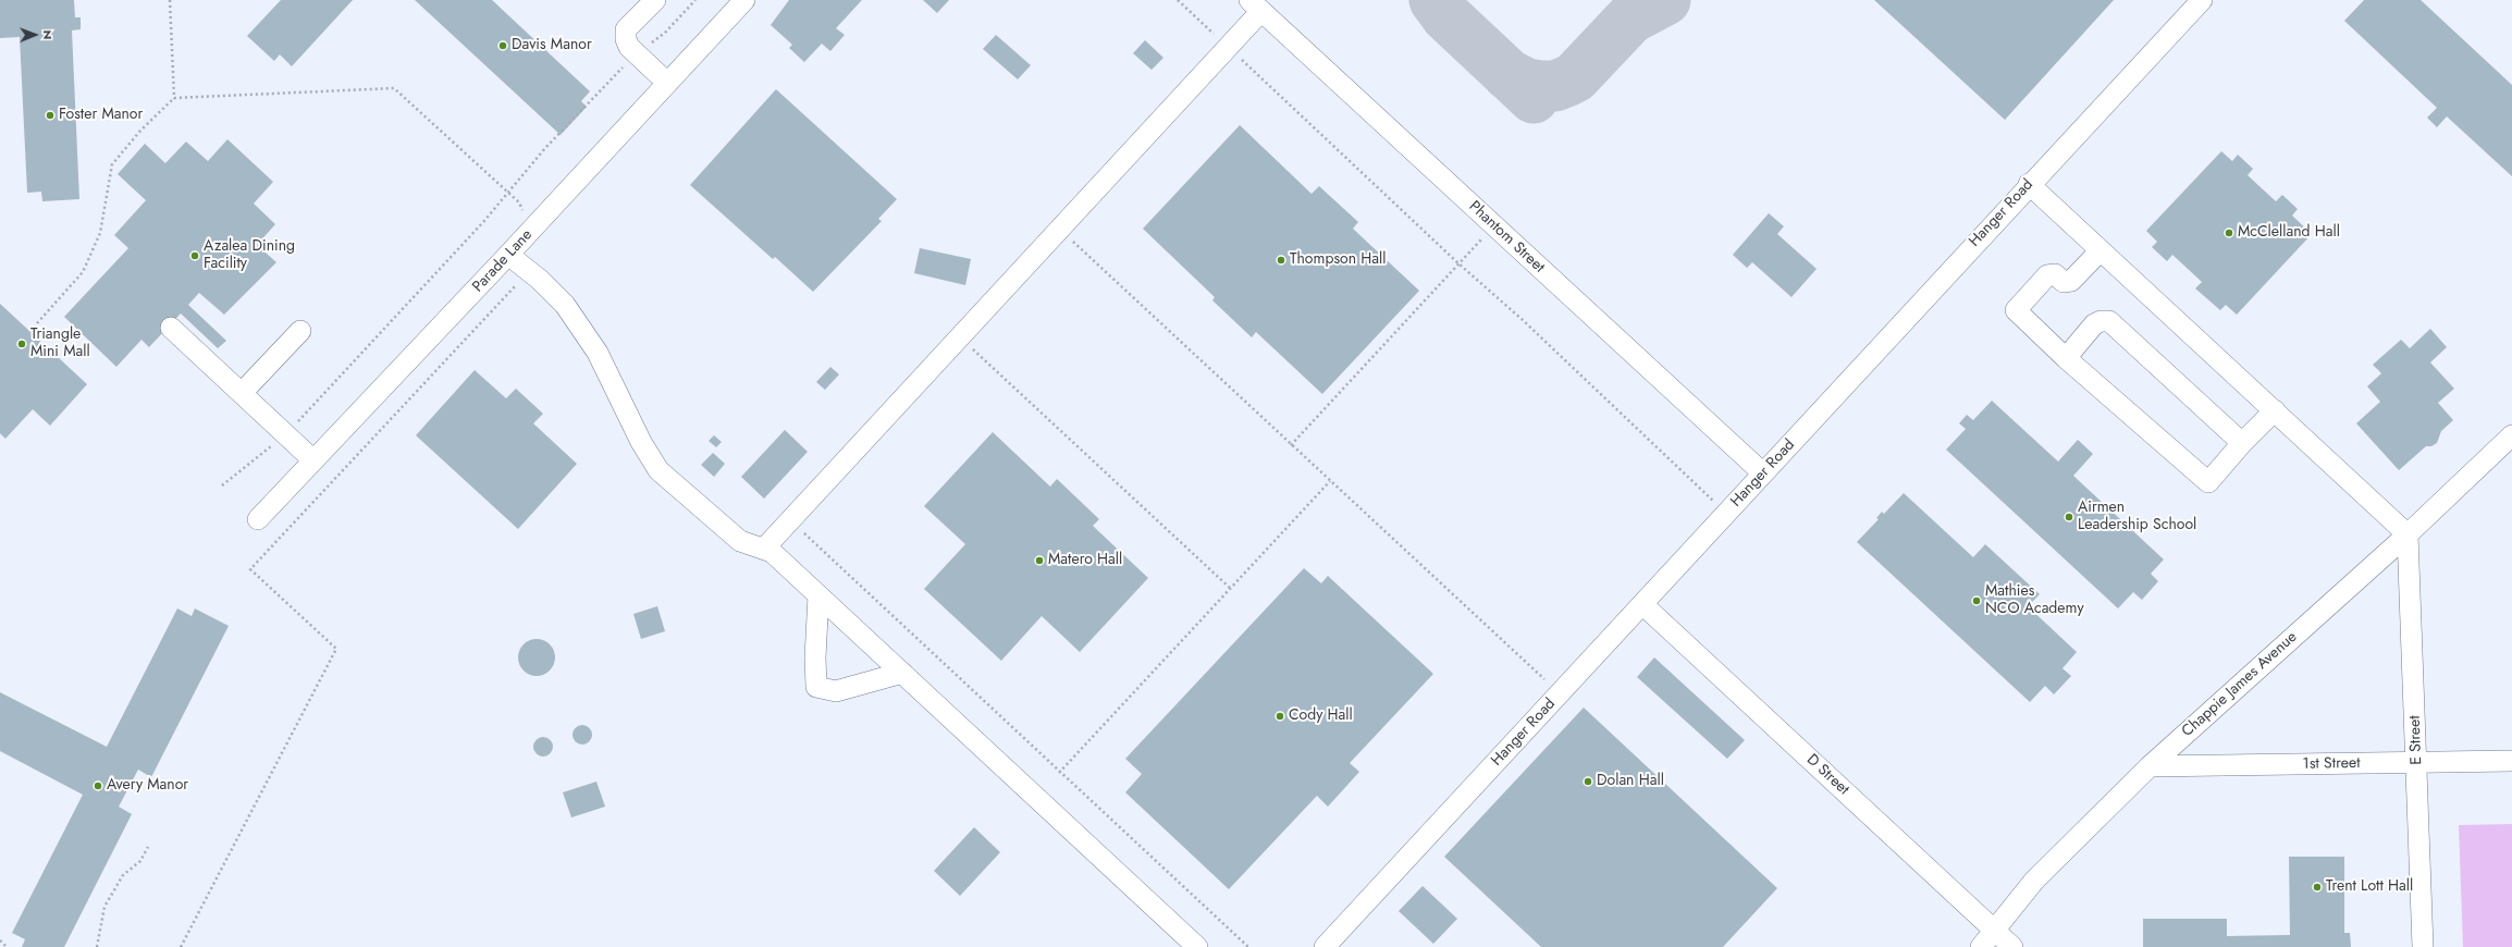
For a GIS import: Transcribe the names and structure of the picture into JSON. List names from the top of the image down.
{
  "streets": {
    "street": [
      "Hanger Road",
      "Phantom Street",
      "Parade Lane",
      "Chappie James Avenue",
      "E Street",
      "1st Street",
      "D Street"
    ]
  },
  "crossings": [
    ["Hanger Road", "Phantom Street"],
    ["Hanger Road", "D Street"],
    ["Chappie James Avenue", "E Street"],
    ["Chappie James Avenue", "1st Street"],
    ["Chappie James Avenue", "D Street"],
    ["E Street", "1st Street"]
  ],
  "places": [
    "Davis Manor",
    "Foster Manor",
    "McClelland Hall",
    "Azalea Dining Facility",
    "Thompson Hall",
    "Triangle Mini Mall",
    "Airmen Leadership School",
    "Matero Hall",
    "Mathies NCO Academy",
    "Cody Hall",
    "Dolan Hall",
    "Avery Manor",
    "Trent Lott Hall"
  ],
  "north": "right"
}
